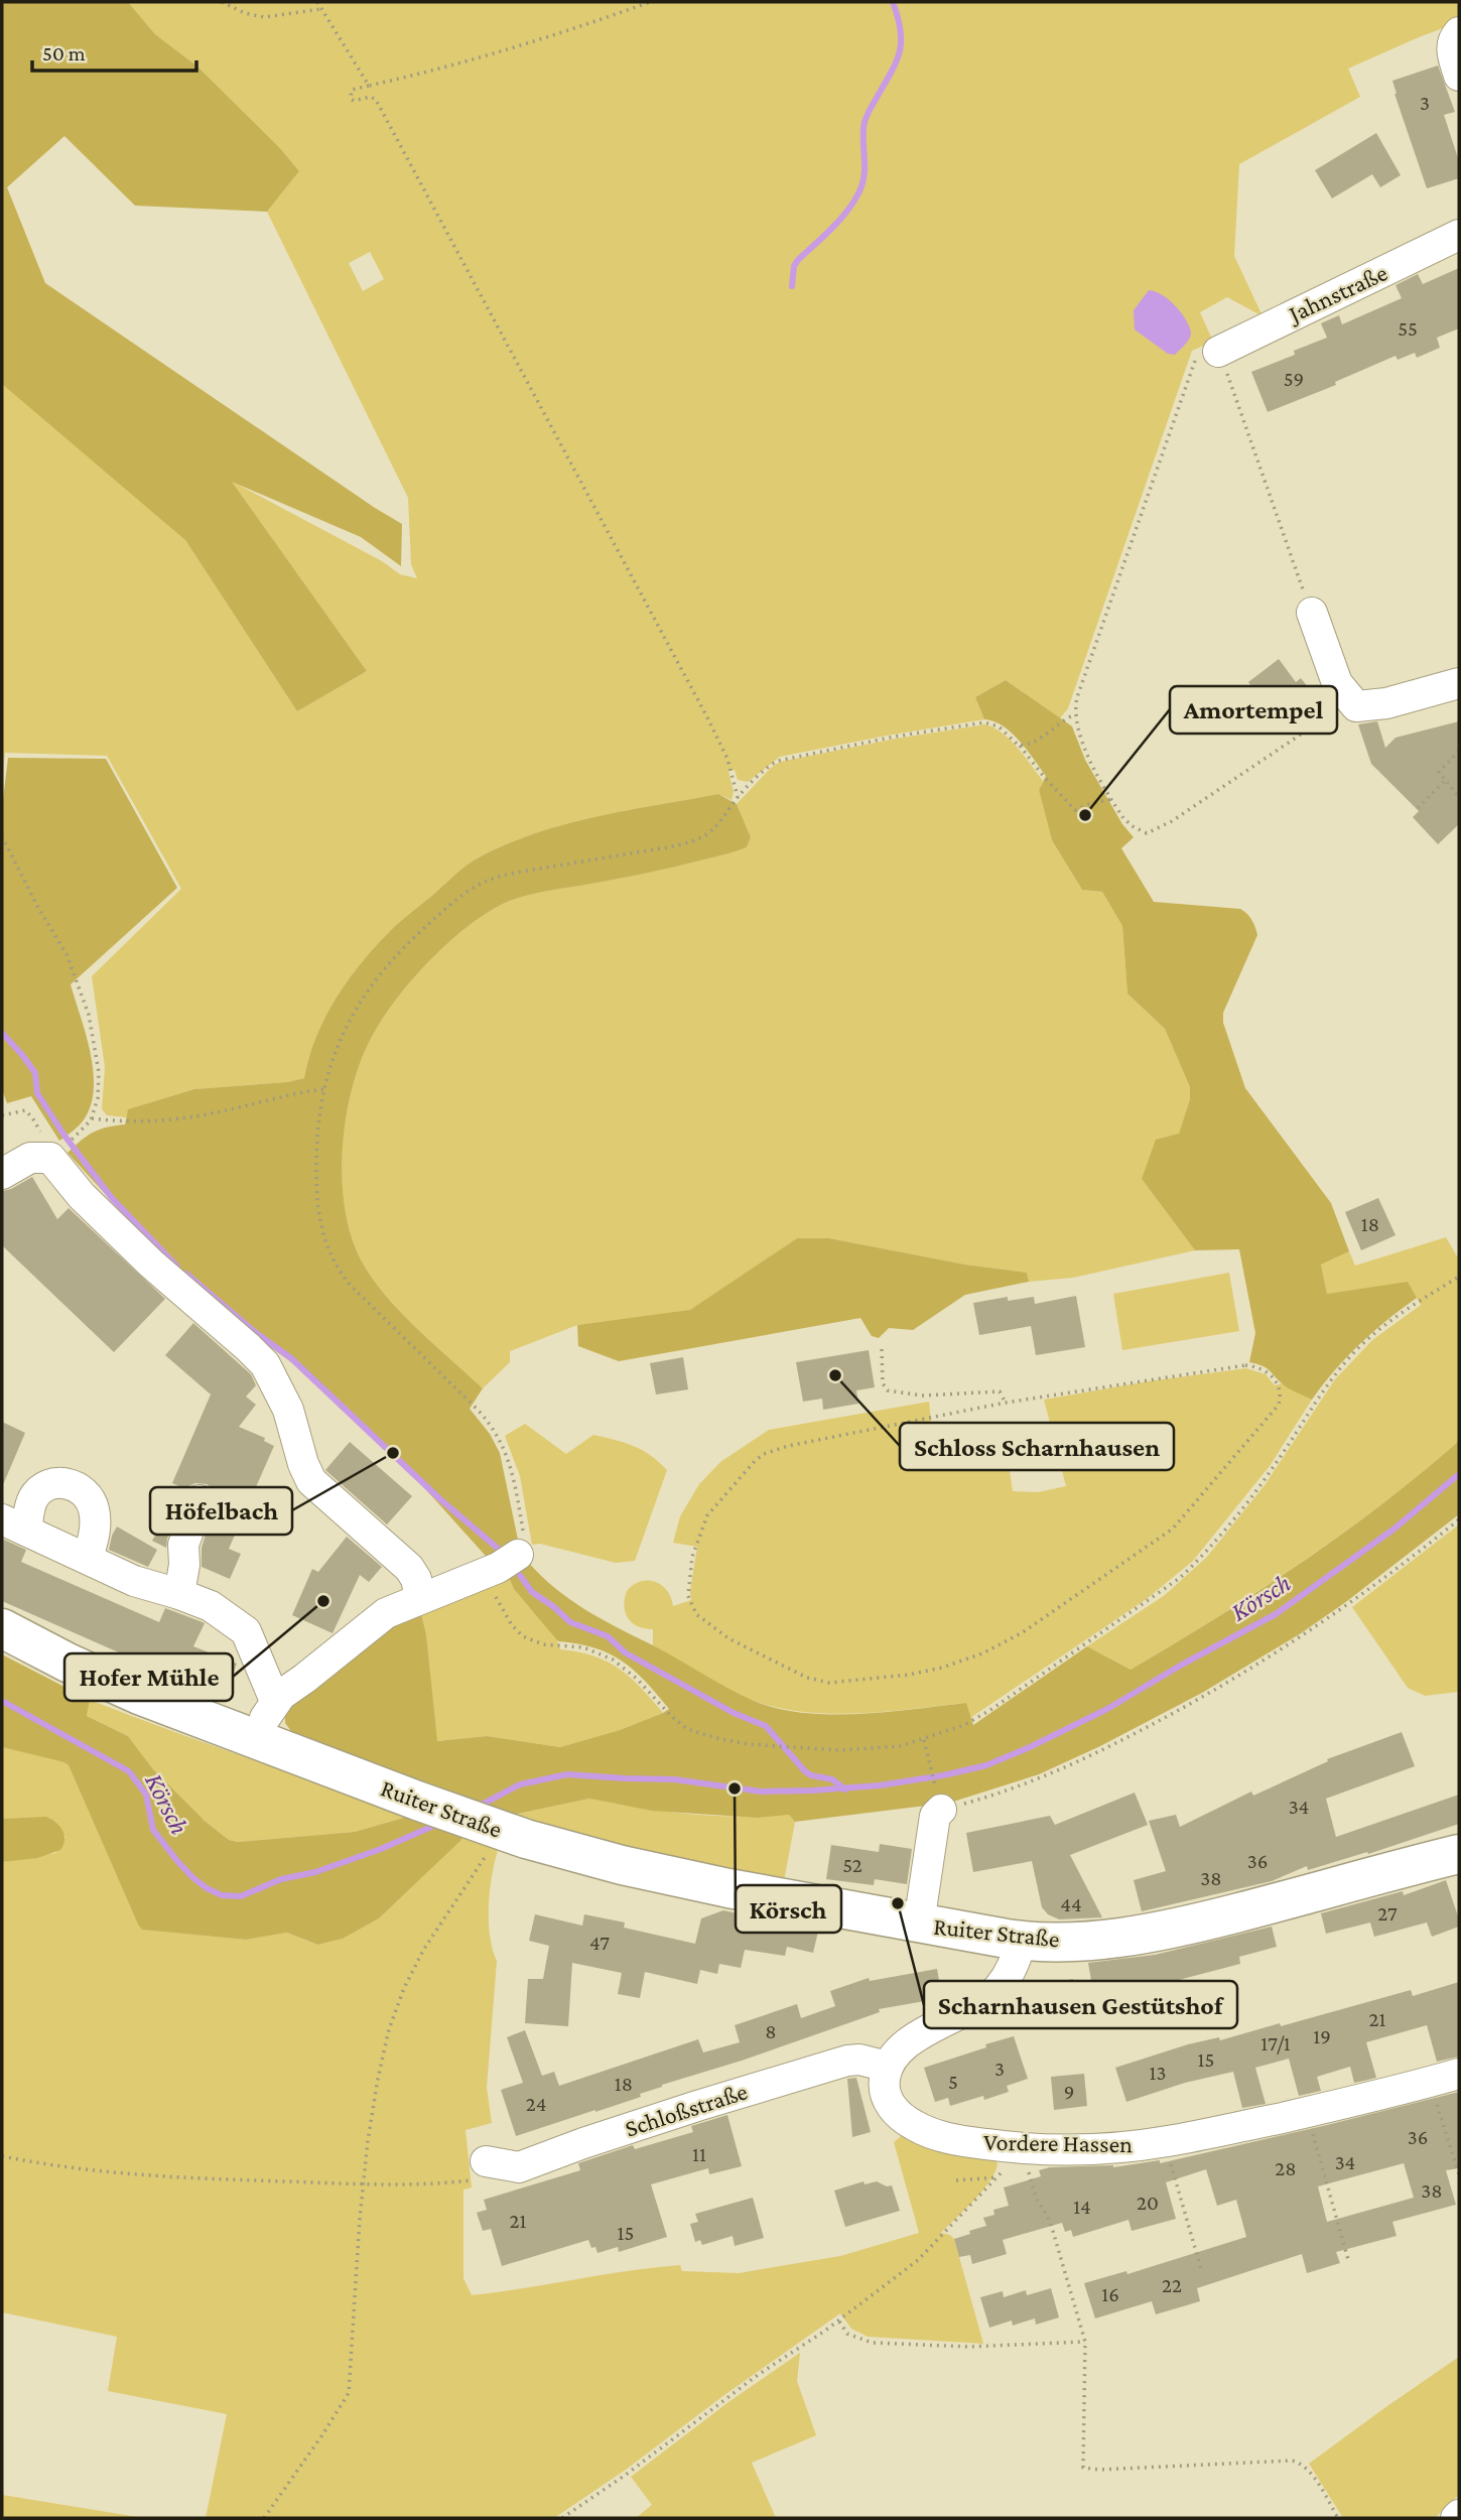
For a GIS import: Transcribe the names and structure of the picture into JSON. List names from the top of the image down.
{
  "streets": {
    "main road": ["Ruiter Straße"],
    "street": ["Jahnstraße", "Schloßstraße", "Vordere Hassen"]
  },
  "crossings": [
    ["Schloßstraße", "Vordere Hassen"]
  ],
  "water": ["Körsch"],
  "places": [
    "Amortempel",
    "Schloss Scharnhausen",
    "Höfelbach",
    "Hofer Mühle",
    "Körsch",
    "Scharnhausen Gestütshof"
  ],
  "house_numbers": [
    "3",
    "55",
    "59",
    "18",
    "34",
    "36",
    "52",
    "38",
    "44",
    "27",
    "47",
    "21",
    "8",
    "19",
    "17/1",
    "15",
    "3",
    "13",
    "5",
    "18",
    "9",
    "24",
    "36",
    "11",
    "34",
    "28",
    "38",
    "20",
    "14",
    "21",
    "15",
    "22",
    "16"
  ],
  "scale_bar": "50 m"
}
